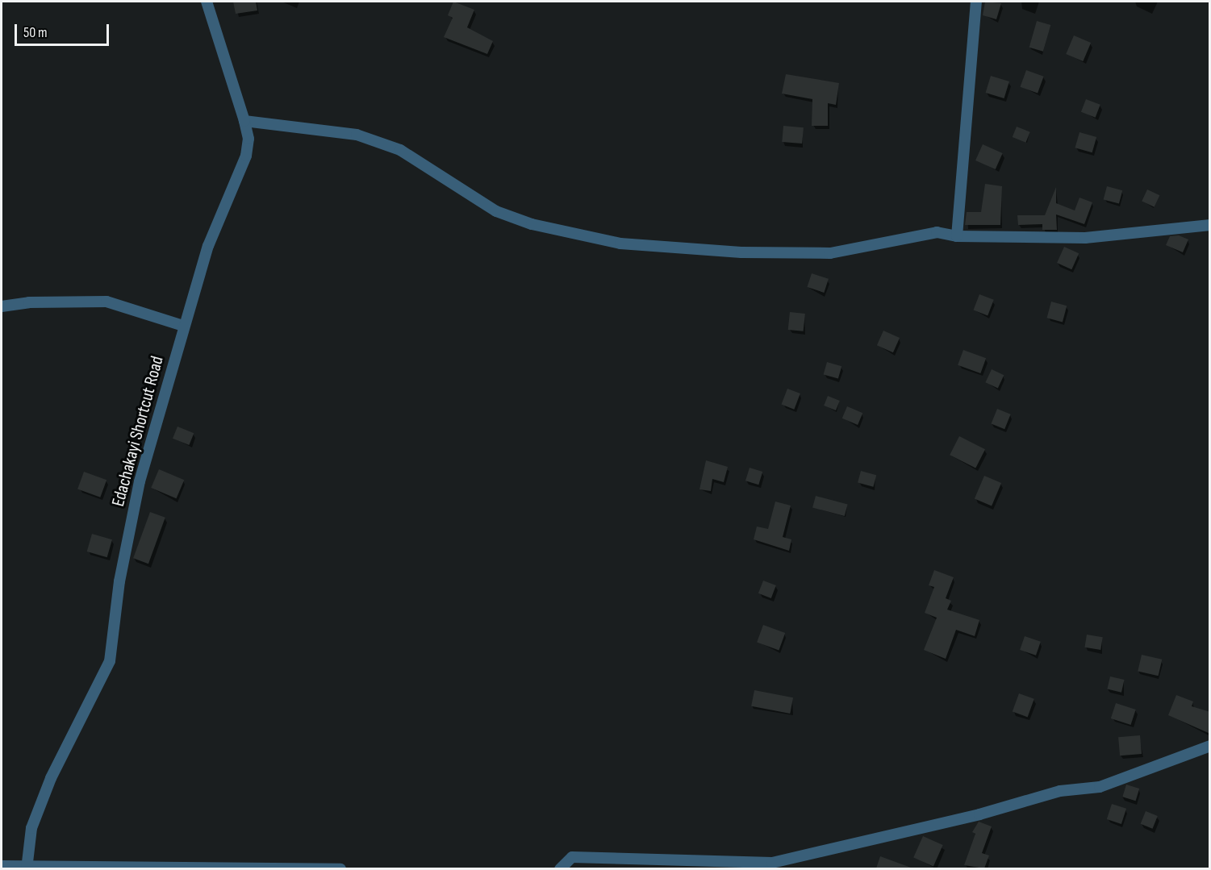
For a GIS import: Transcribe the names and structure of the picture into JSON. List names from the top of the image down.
{
  "streets": {
    "street": ["Edachakayi Shortcut Road"]
  },
  "scale_bar": "50 m"
}
